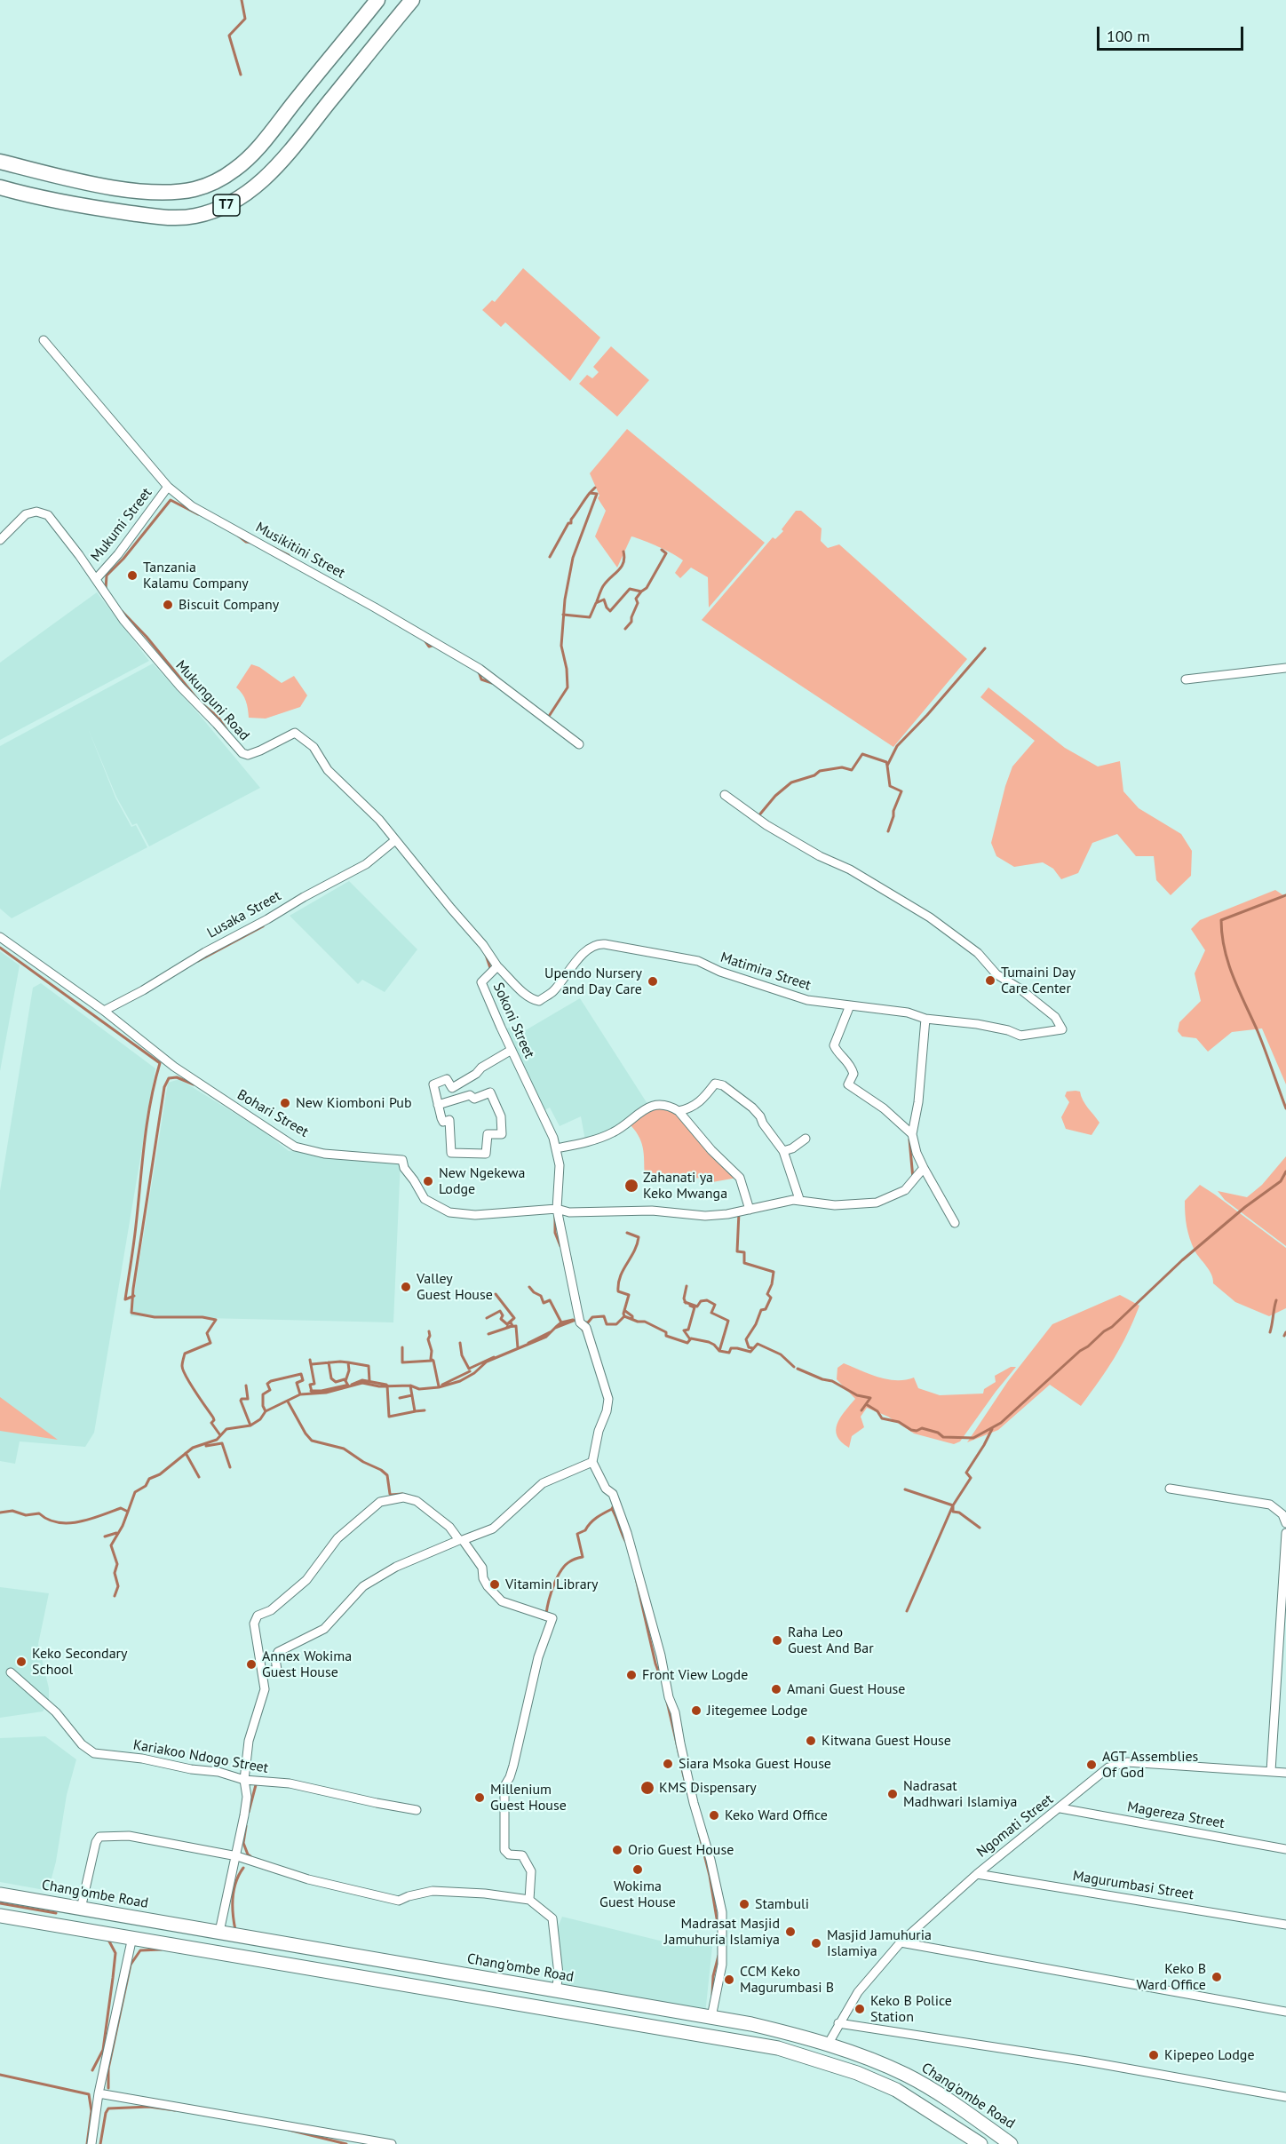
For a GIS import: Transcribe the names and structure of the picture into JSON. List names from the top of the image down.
{
  "streets": {
    "highway": ["T7"],
    "main road": ["Chang'ombe Road"],
    "street": [
      "Mukumi Street",
      "Musikitini Street",
      "Mukunguni Road",
      "Lusaka Street",
      "Matimira Street",
      "Sokoni Street",
      "Bohari Street",
      "Kariakoo Ndogo Street",
      "Magereza Street",
      "Ngomati Street",
      "Magurumbasi Street"
    ]
  },
  "crossings": [
    ["Mukumi Street", "Musikitini Street"],
    ["Mukumi Street", "Mukunguni Road"],
    ["Mukunguni Road", "Lusaka Street"],
    ["Mukunguni Road", "Sokoni Street"],
    ["Lusaka Street", "Sokoni Street"],
    ["Lusaka Street", "Bohari Street"],
    ["Matimira Street", "Sokoni Street"],
    ["Sokoni Street", "Bohari Street"],
    ["Magereza Street", "Ngomati Street"],
    ["Ngomati Street", "Magurumbasi Street"],
    ["Ngomati Street", "Chang'ombe Road"]
  ],
  "places": [
    "Tanzania Kalamu Company",
    "Biscuit Company",
    "Tumaini Day Care Center",
    "Upendo Nursery and Day Care",
    "New Kiomboni Pub",
    "New Ngekewa Lodge",
    "Zahanati ya Keko Mwanga",
    "Valley Guest House",
    "Vitamin Library",
    "Raha Leo Guest And Bar",
    "Keko Secondary School",
    "Annex Wokima Guest House",
    "Front View Logde",
    "Amani Guest House",
    "Jitegemee Lodge",
    "Kitwana Guest House",
    "Siara Msoka Guest House",
    "AGT Assemblies Of God",
    "KMS Dispensary",
    "Nadrasat Madhwari Islamiya",
    "Millenium Guest House",
    "Keko Ward Office",
    "Orio Guest House",
    "Wokima Guest House",
    "Stambuli",
    "Madrasat Masjid Jamuhuria Islamiya",
    "Masjid Jamuhuria Islamiya",
    "Keko B Ward Office",
    "CCM Keko Magurumbasi B",
    "Keko B Police Station",
    "Kipepeo Lodge"
  ],
  "scale_bar": "100 m"
}
